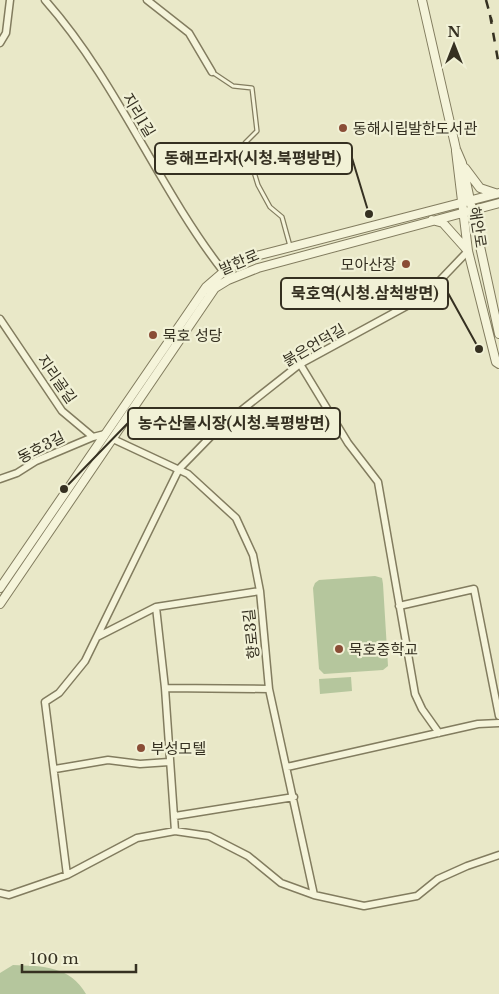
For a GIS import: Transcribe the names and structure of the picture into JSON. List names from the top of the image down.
{
  "streets": {
    "street": [
      "지리1길",
      "해안로",
      "발한로",
      "붉은언덕길",
      "지리골길",
      "동호3길",
      "향로3길"
    ]
  },
  "crossings": [
    ["지리1길", "발한로"],
    ["해안로", "발한로"],
    ["해안로", "붉은언덕길"],
    ["발한로", "향로3길"],
    ["붉은언덕길", "향로3길"],
    ["지리골길", "동호3길"]
  ],
  "places": [
    "동해시립발한도서관",
    "동해프라자(시청.북평방면)",
    "모아산장",
    "묵호 성당",
    "묵호역(시청.삼척방면)",
    "농수산물시장(시청.북평방면)",
    "묵호중학교",
    "부성모텔"
  ],
  "scale_bar": "100 m",
  "north": "top"
}
